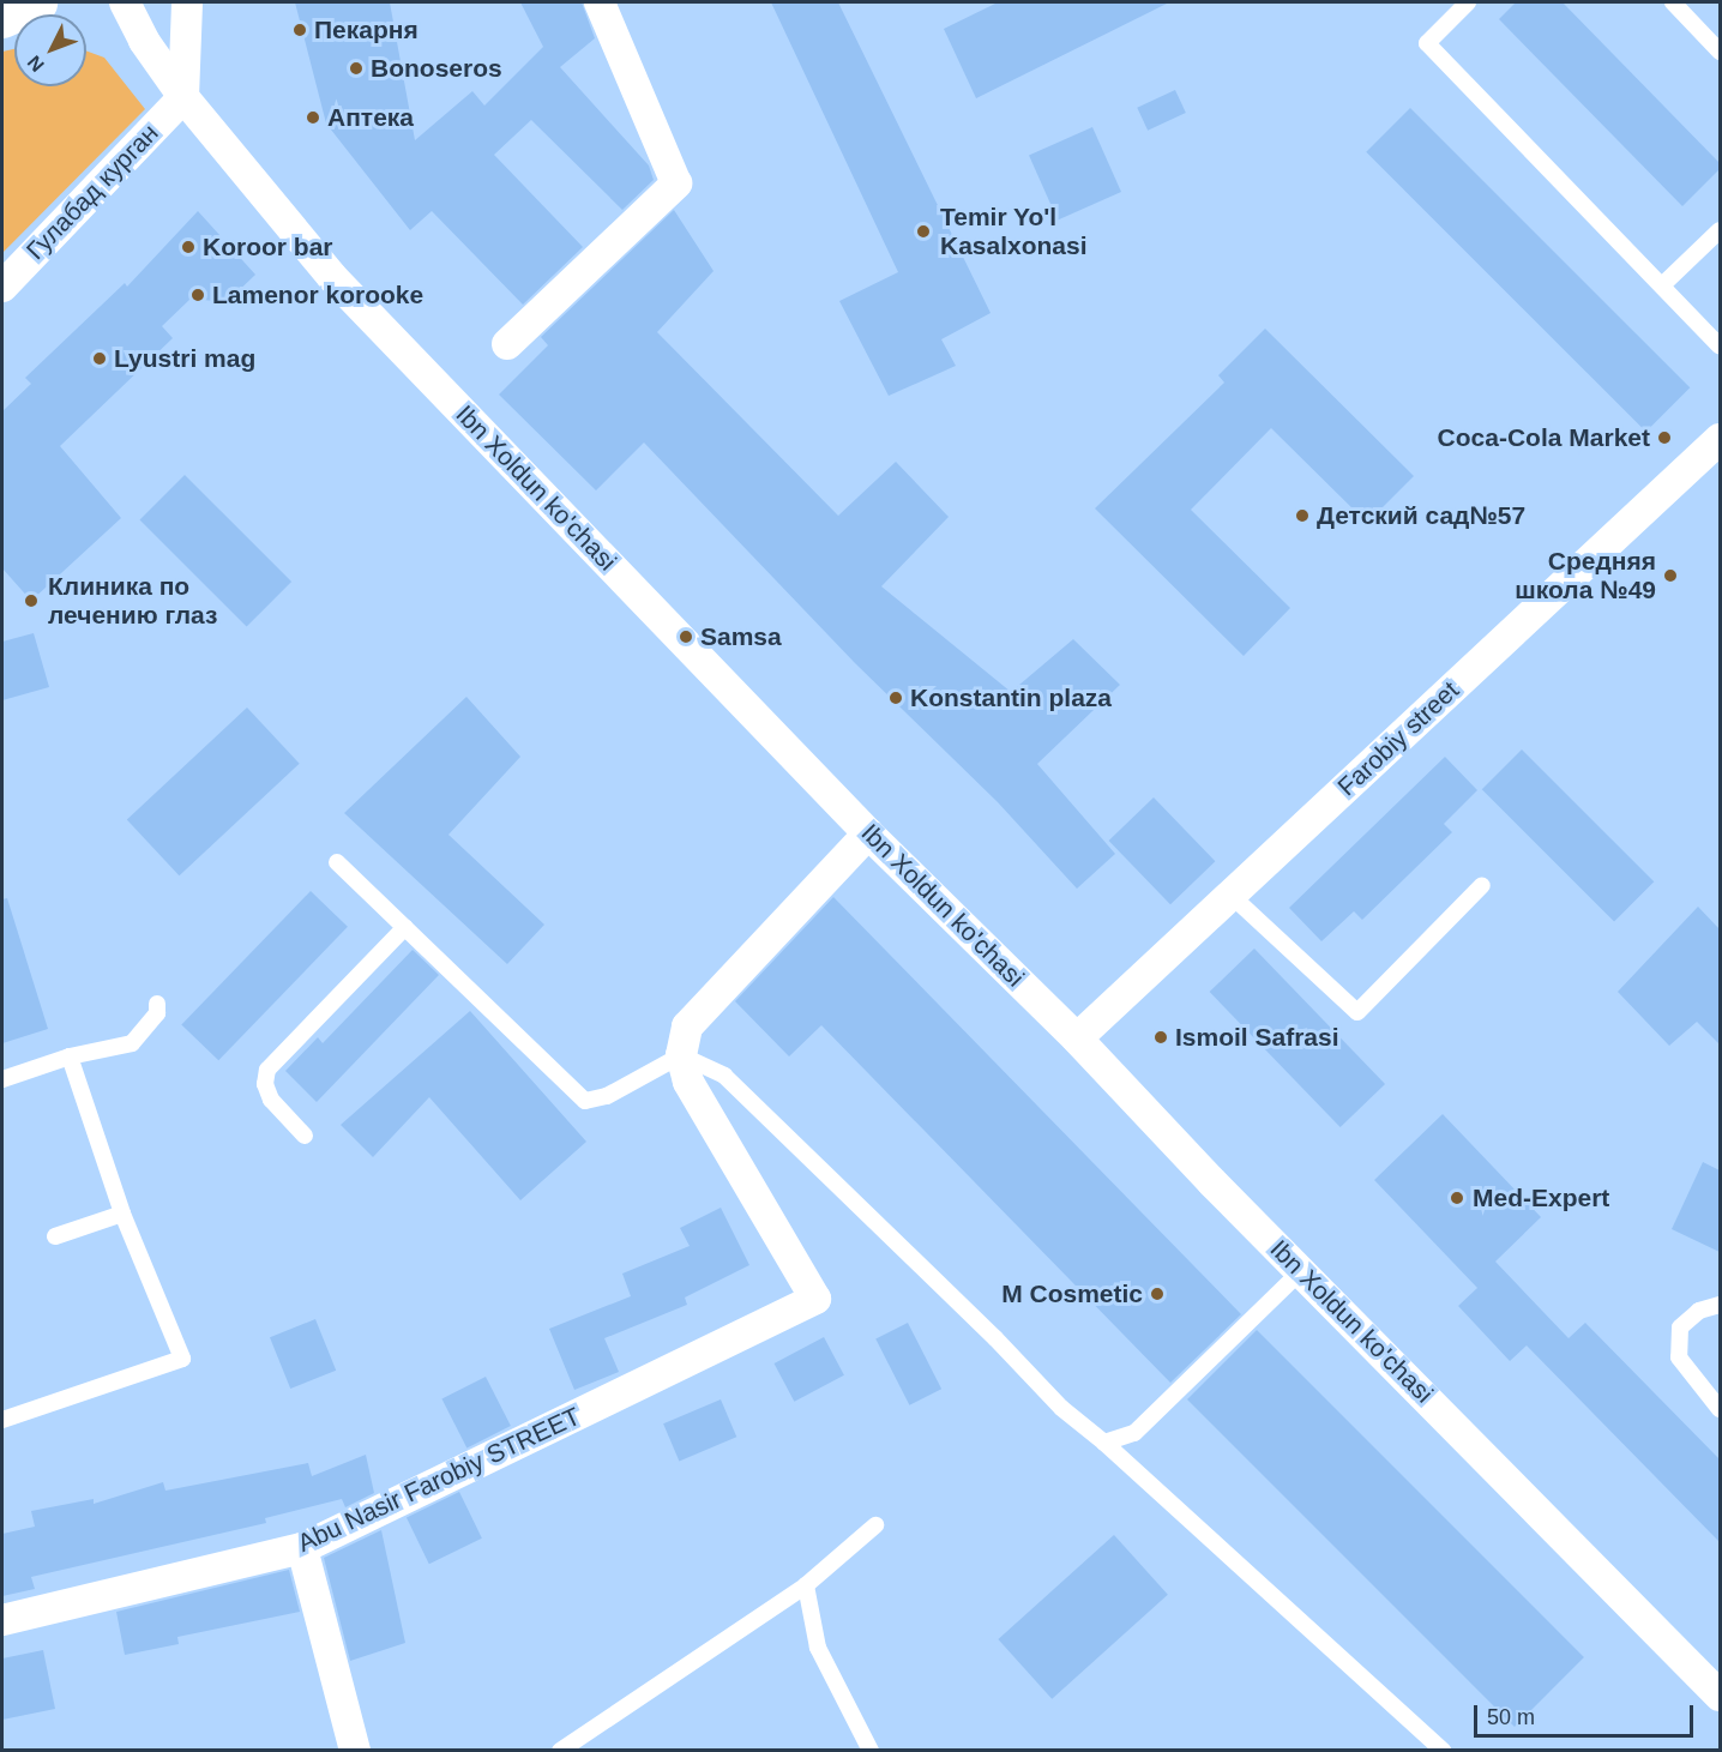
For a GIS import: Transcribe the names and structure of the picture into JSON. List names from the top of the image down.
{
  "streets": {
    "street": [
      "Гулабад курган",
      "Ibn Xoldun ko'chasi",
      "Farobiy street",
      "Abu Nasir Farobiy STREET"
    ]
  },
  "crossings": [
    ["Гулабад курган", "Ibn Xoldun ko'chasi"],
    ["Ibn Xoldun ko'chasi", "Farobiy street"]
  ],
  "places": [
    "Пекарня",
    "Bonoseros",
    "Аптека",
    "Temir Yo'l Kasalxonasi",
    "Koroor bar",
    "Lamenor korooke",
    "Lyustri mag",
    "Coca-Cola Market",
    "Детский сад№57",
    "Средняя школа №49",
    "Клиника по лечению глаз",
    "Samsa",
    "Konstantin plaza",
    "Ismoil Safrasi",
    "Med-Expert",
    "M Cosmetic"
  ],
  "scale_bar": "50 m",
  "north": "bottom left"
}
